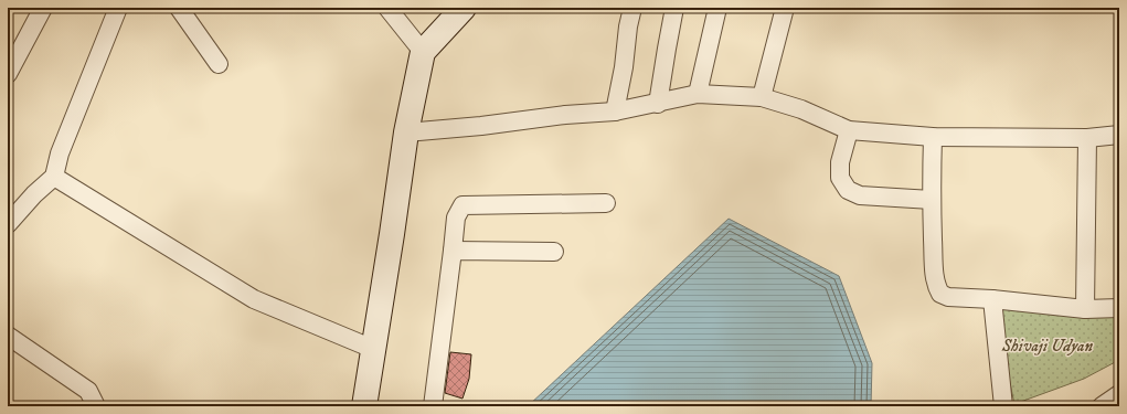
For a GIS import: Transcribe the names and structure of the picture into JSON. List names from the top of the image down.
{
  "parks": ["Shivaji Udyan"]
}
